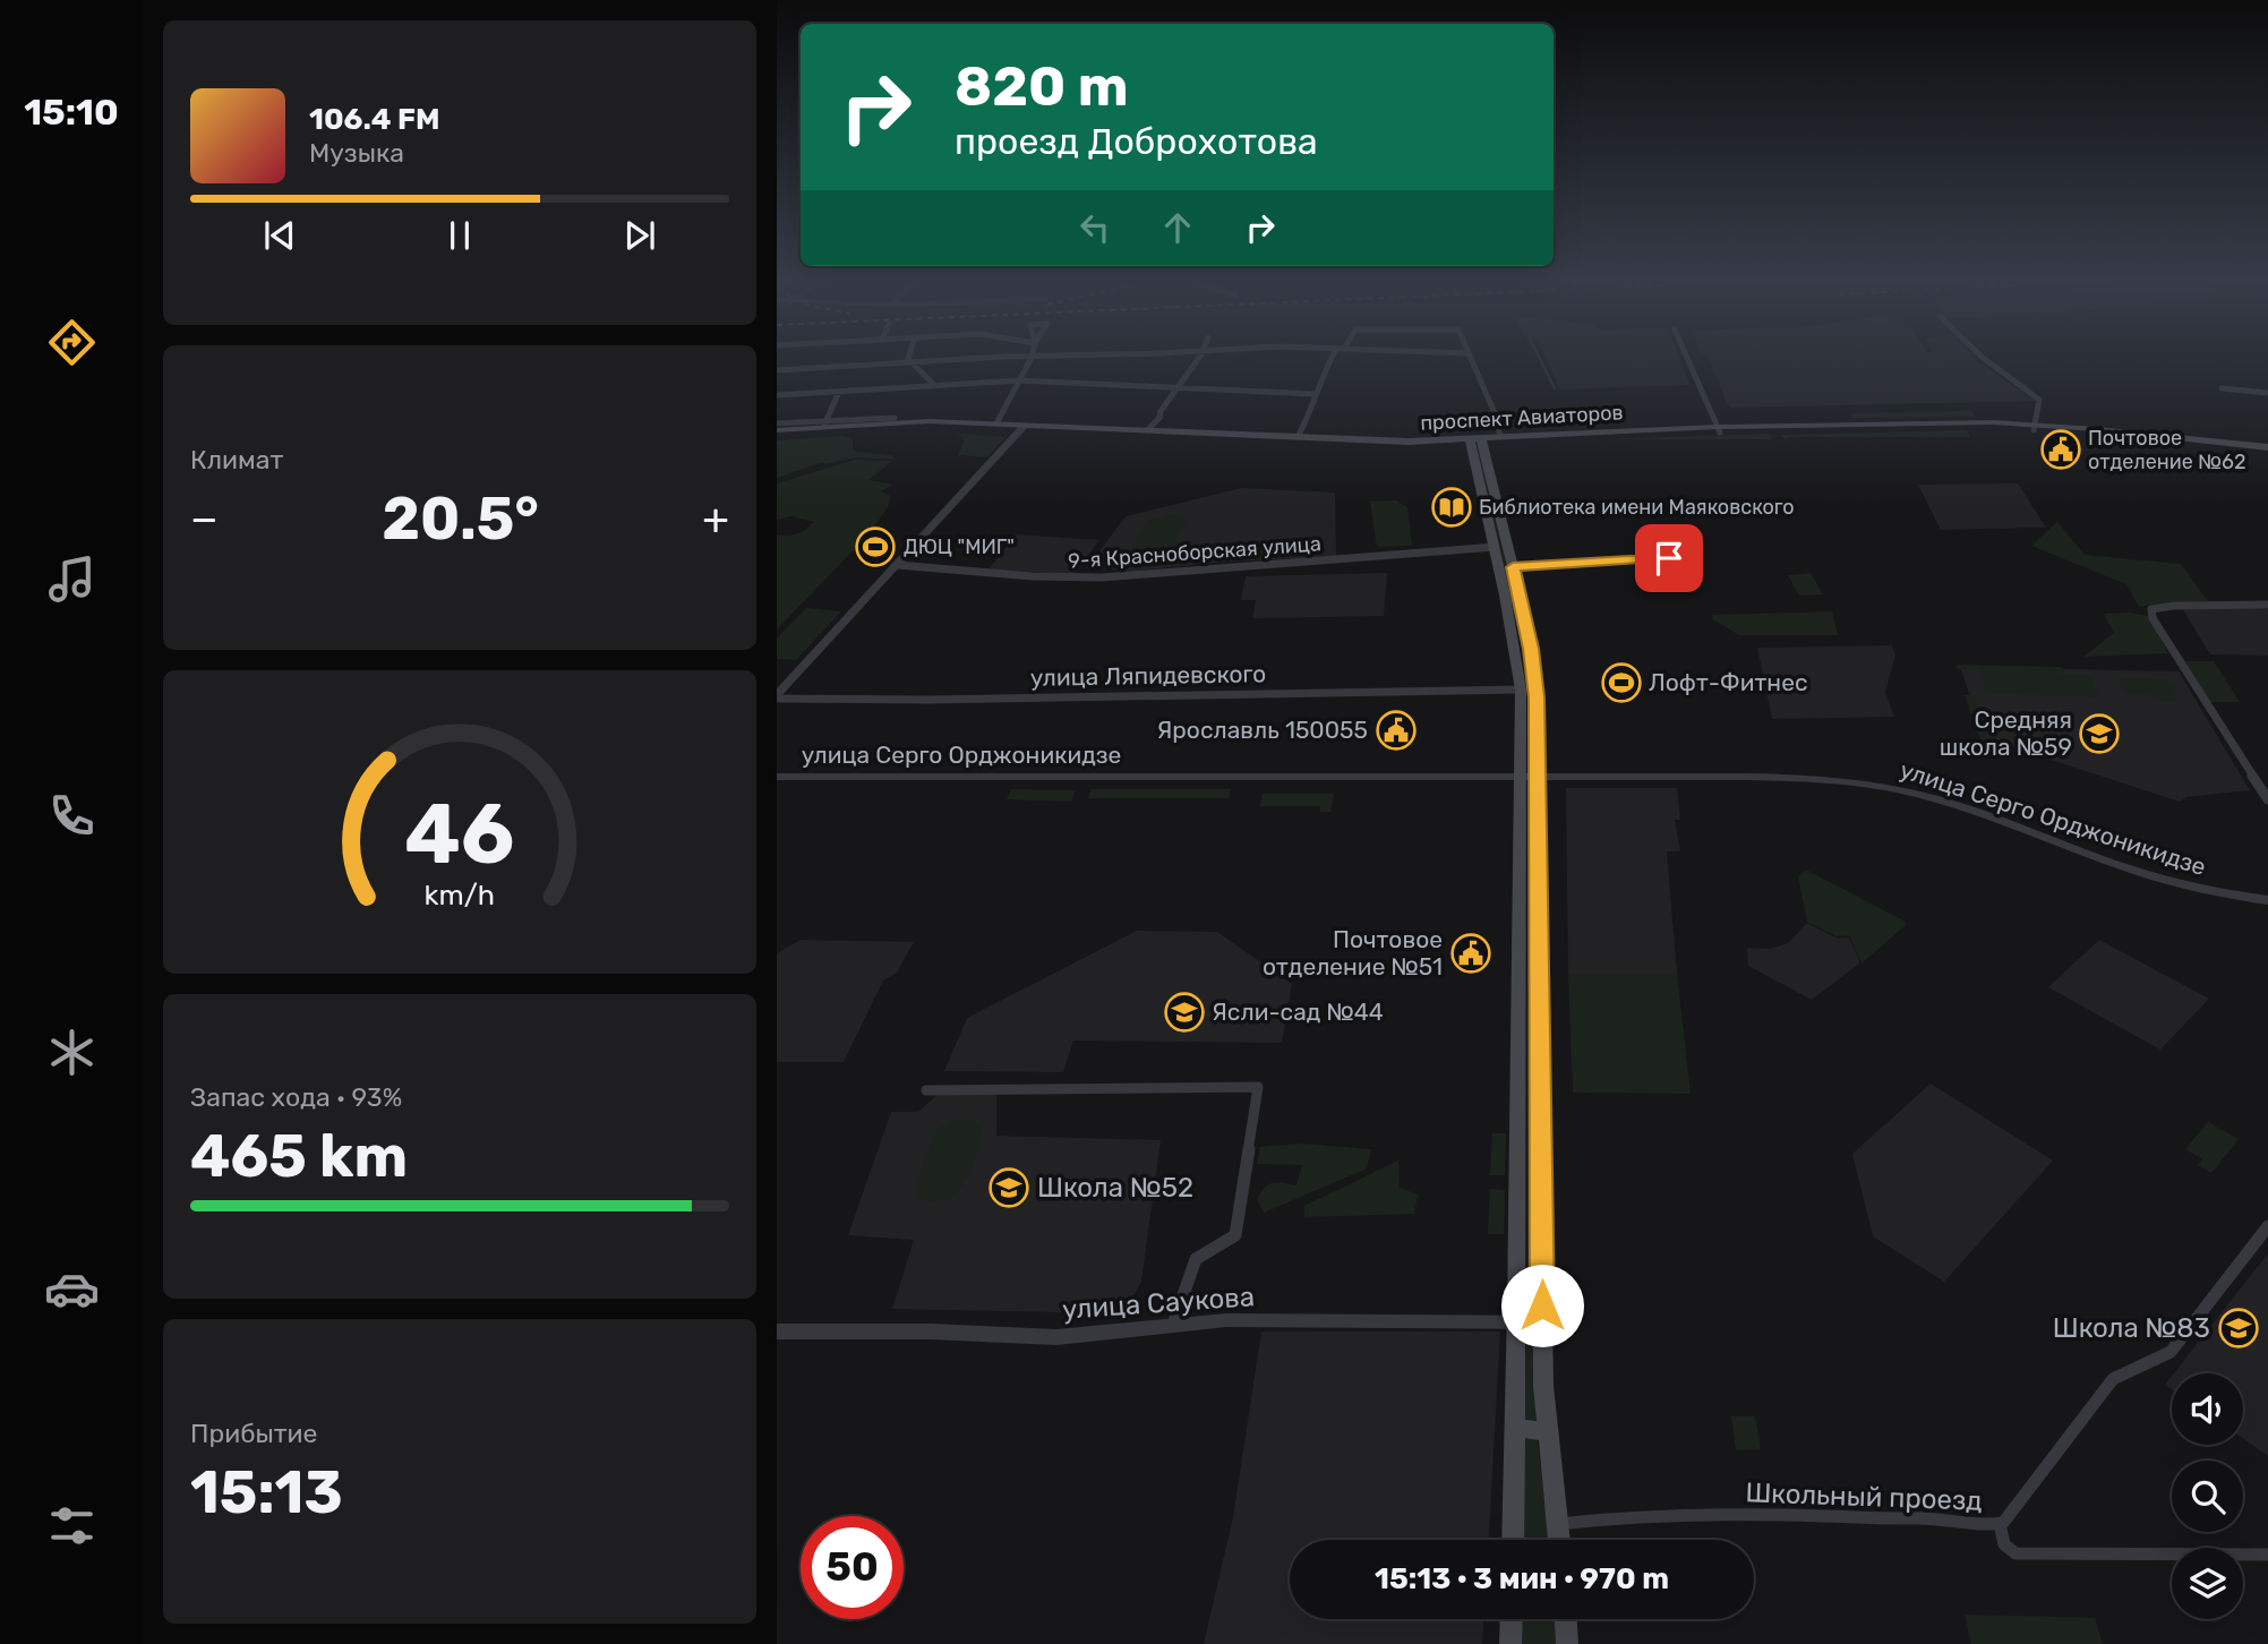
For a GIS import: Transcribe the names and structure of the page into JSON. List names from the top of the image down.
{
  "streets": {
    "main road": ["проспект Авиаторов"],
    "street": [
      "9-я Красноборская улица",
      "улица Ляпидевского",
      "улица Серго Орджоникидзе",
      "улица Саукова",
      "Школьный проезд"
    ]
  },
  "places": {
    "public building": ["Почтовое отделение №62", "Ярославль 150055", "Почтовое отделение №51"],
    "library": ["Библиотека имени Маяковского"],
    "sports": ["ДЮЦ \"МИГ\"", "Лофт-Фитнес"],
    "school or university": [
      "Средняя школа №59",
      "Ясли-сад №44",
      "Школа №52",
      "Школа №83"
    ]
  },
  "page": {
    "tabs": "15:10",
    "turn": ["820 m", "проезд Доброхотова"],
    "song": ["106.4 FM", "Музыка"],
    "tile": [
      "Климат",
      ["Запас хода · 93%", "465 km"],
      ["Прибытие", "15:13"]
    ],
    "heat": ["−", "20.5°", "+"],
    "limit": "50",
    "trip": "15:13 · 3 мин · 970 m",
    "gauge": ["46", "km/h"]
  }
}
